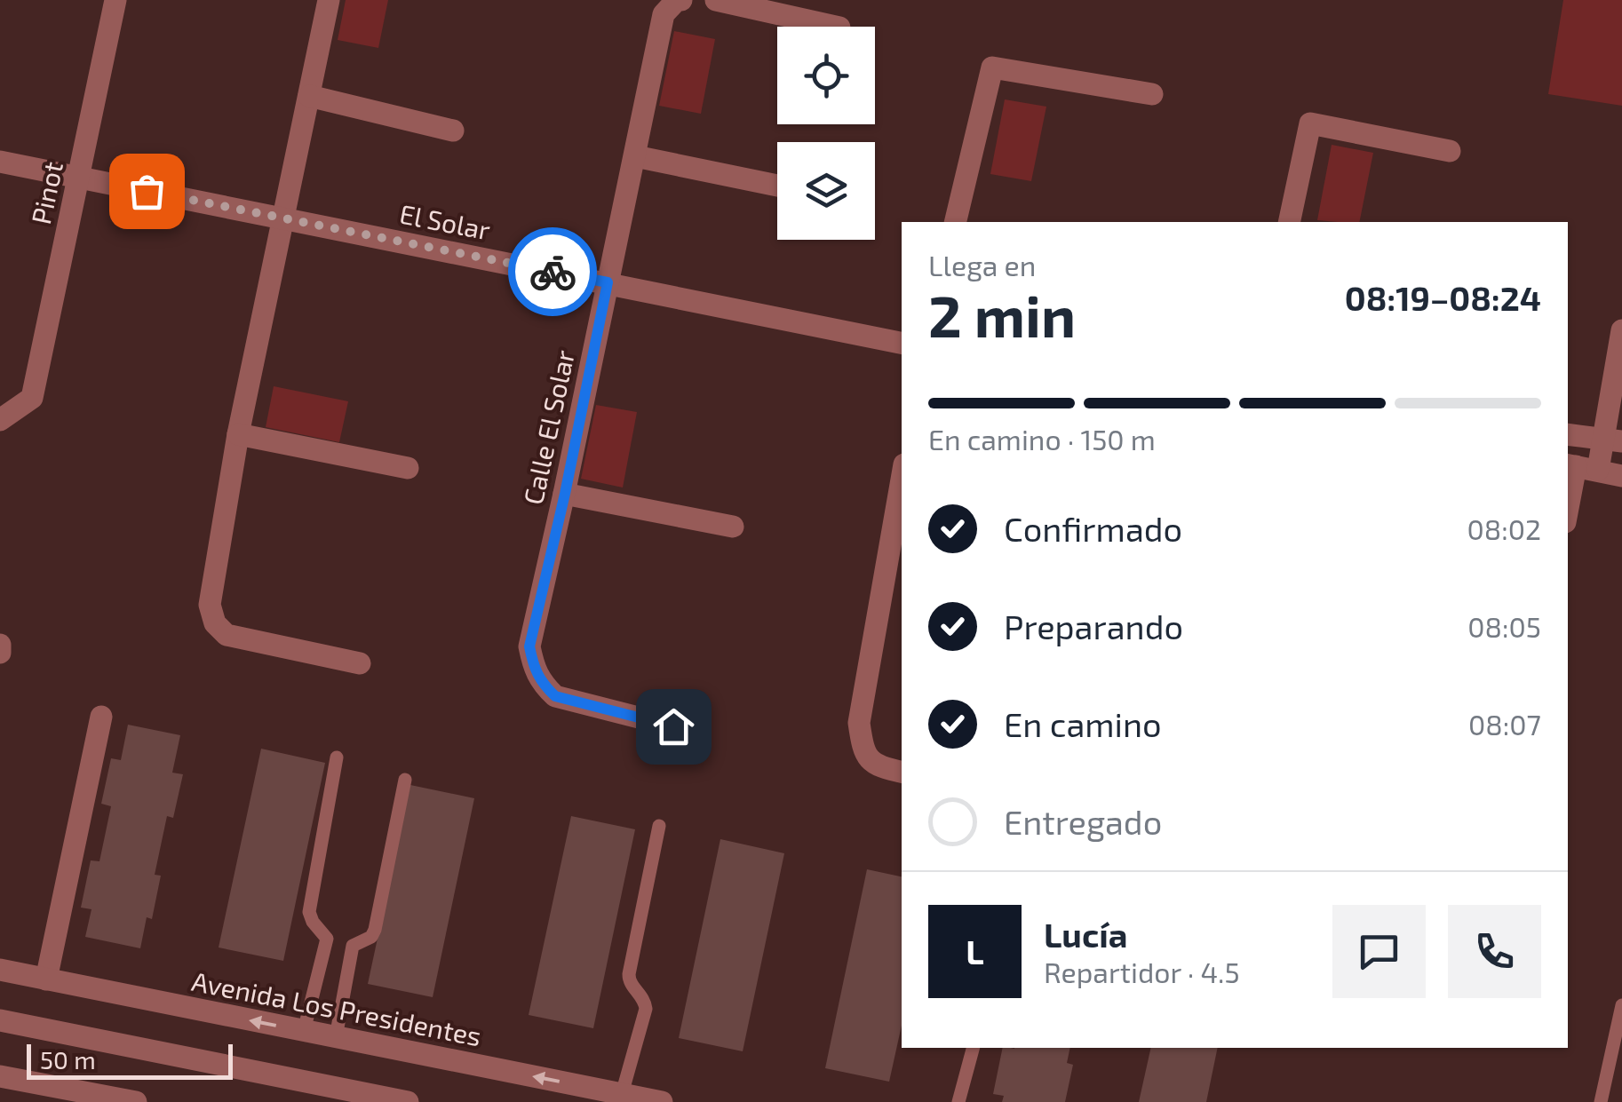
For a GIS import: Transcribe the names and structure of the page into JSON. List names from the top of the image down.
{
  "streets": {
    "street": [
      "Pinot",
      "El Solar",
      "Calle El Solar",
      "Avenida Los Presidentes"
    ]
  },
  "crossings": [
    ["Pinot", "El Solar"],
    ["El Solar", "Calle El Solar"]
  ],
  "scale_bar": "50 m",
  "page": {
    "heading": ["2 min", "Llega en", "08:19–08:24"],
    "panel": ["Lucía", "Repartidor · 4.5"],
    "bar": "En camino · 150 m",
    "list": [
      ["Confirmado", "08:02"],
      ["Preparando", "08:05"],
      ["En camino", "08:07"],
      "Entregado"
    ],
    "round": "L",
    "scale": "50 m"
  }
}
